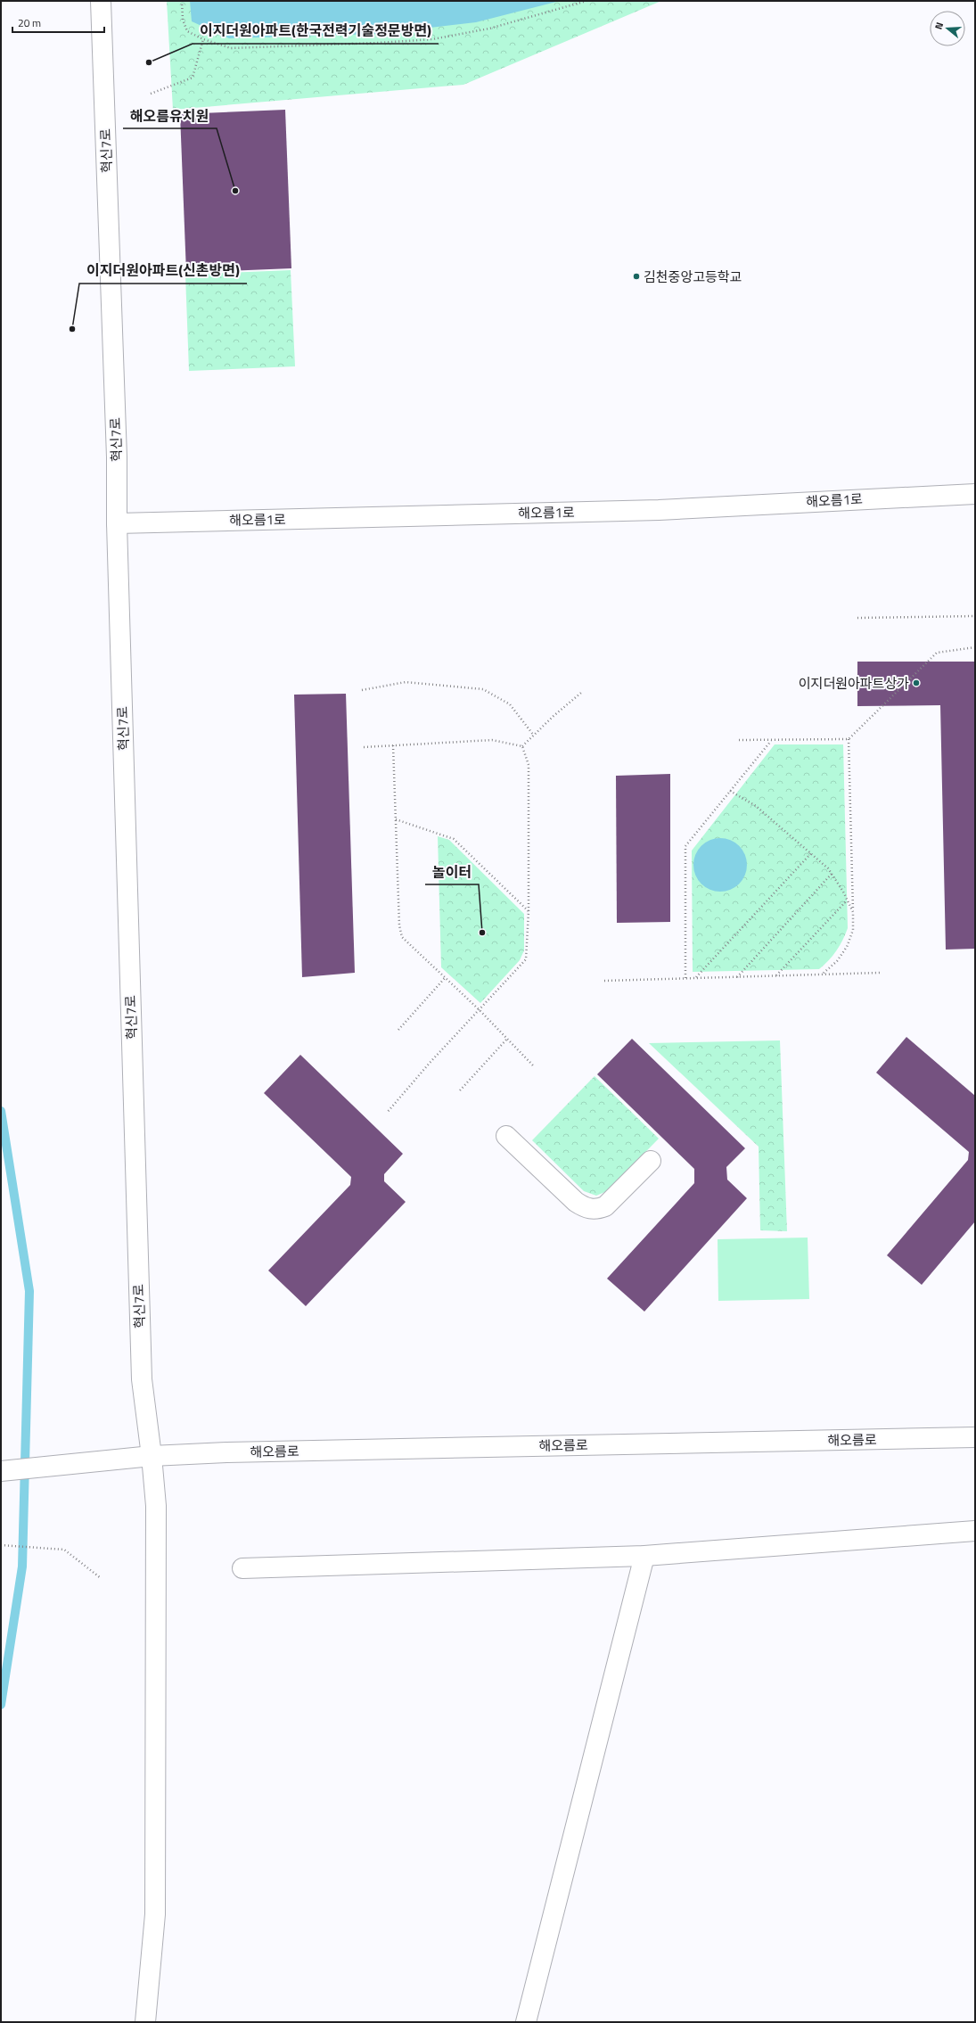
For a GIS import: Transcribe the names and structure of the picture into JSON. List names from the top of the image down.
{
  "streets": {
    "street": ["혁신7로", "해오름1로", "해오름로"]
  },
  "crossings": [
    ["혁신7로", "해오름1로"],
    ["혁신7로", "해오름로"]
  ],
  "places": [
    "이지더원아파트(한국전력기술정문방면)",
    "해오름유치원",
    "김천중앙고등학교",
    "이지더원아파트(신촌방면)",
    "이지더원아파트상가",
    "놀이터"
  ],
  "scale_bar": "20 m",
  "north": "left"
}
